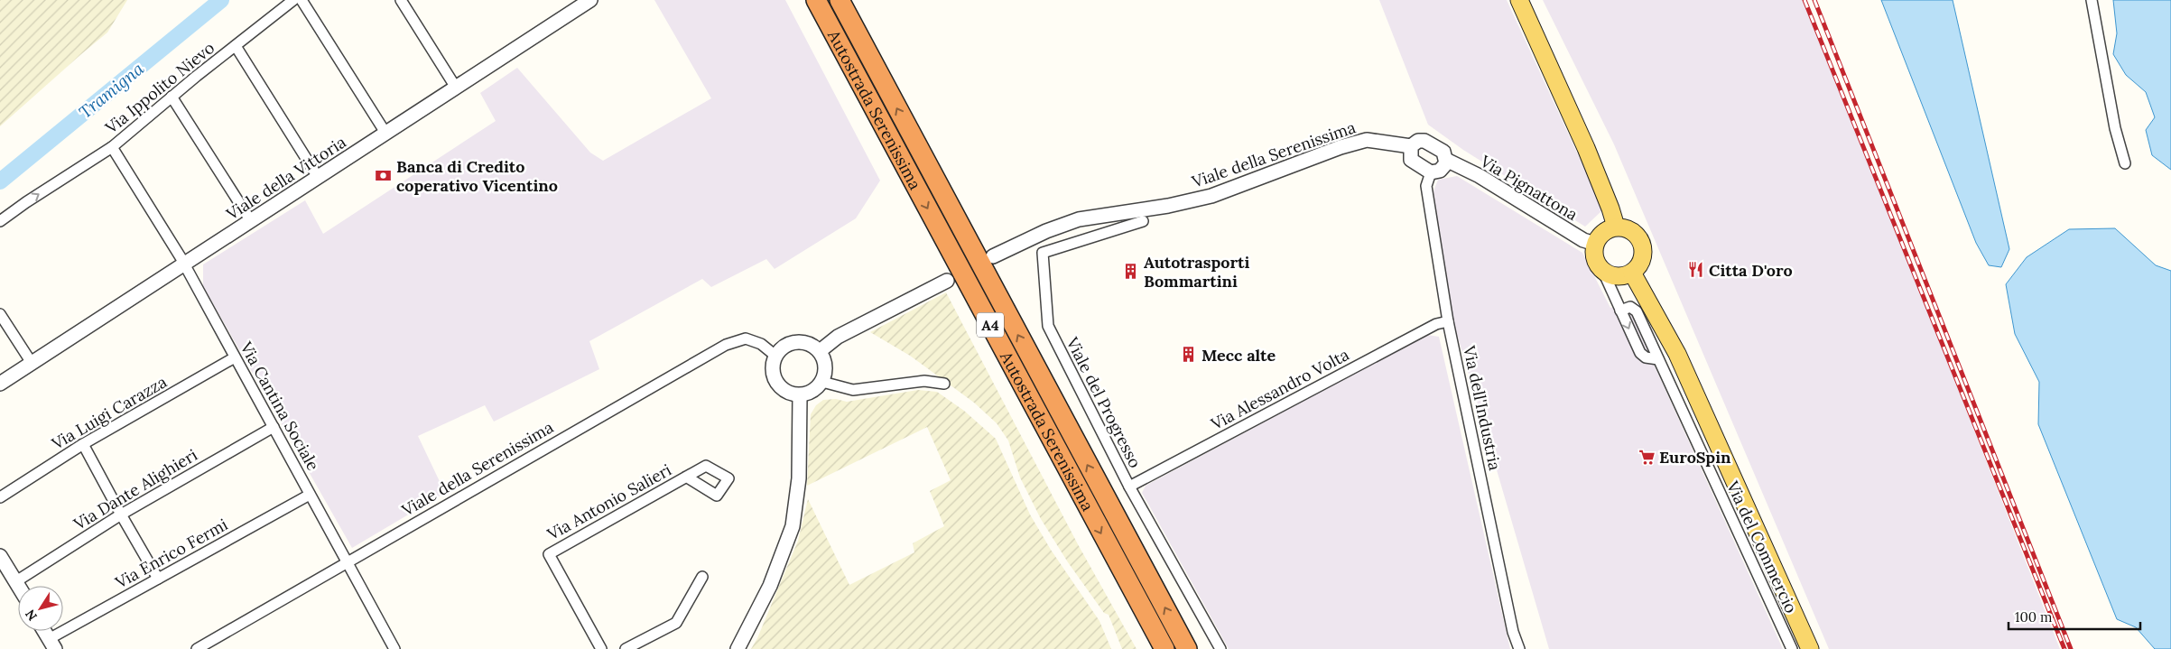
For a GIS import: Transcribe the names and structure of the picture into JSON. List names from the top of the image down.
{
  "streets": {
    "highway": ["Autostrada Serenissima", "A4"],
    "street": [
      "Via Ippolito Nievo",
      "Viale della Serenissima",
      "Viale della Vittoria",
      "Via Pignattona",
      "Via Alessandro Volta",
      "Viale del Progresso",
      "Via Cantina Sociale",
      "Via dell'Industria",
      "Via Luigi Carazza",
      "Via Dante Alighieri",
      "Via Antonio Salieri",
      "Via del Commercio",
      "Via Enrico Fermi"
    ]
  },
  "crossings": [
    ["Via Ippolito Nievo", "Viale della Vittoria"],
    ["Via Ippolito Nievo", "Via Cantina Sociale"],
    ["Viale della Serenissima", "Via Pignattona"],
    ["Viale della Serenissima", "Via Cantina Sociale"],
    ["Viale della Serenissima", "Via dell'Industria"],
    ["Viale della Vittoria", "Via Cantina Sociale"],
    ["Via Pignattona", "Via dell'Industria"],
    ["Via Pignattona", "Via del Commercio"],
    ["Via Alessandro Volta", "Viale del Progresso"],
    ["Via Alessandro Volta", "Via dell'Industria"],
    ["Via Cantina Sociale", "Via Luigi Carazza"],
    ["Via Cantina Sociale", "Via Dante Alighieri"],
    ["Via Cantina Sociale", "Via Enrico Fermi"]
  ],
  "one_way": ["Via del Commercio"],
  "water": ["Tramigna"],
  "places": {
    "bank": ["Banca di Credito coperativo Vicentino"],
    "restaurant": ["Citta D'oro"],
    "building": ["Autotrasporti Bommartini", "Mecc alte"],
    "supermarket": ["EuroSpin"]
  },
  "scale_bar": "100 m",
  "north": "bottom left"
}
